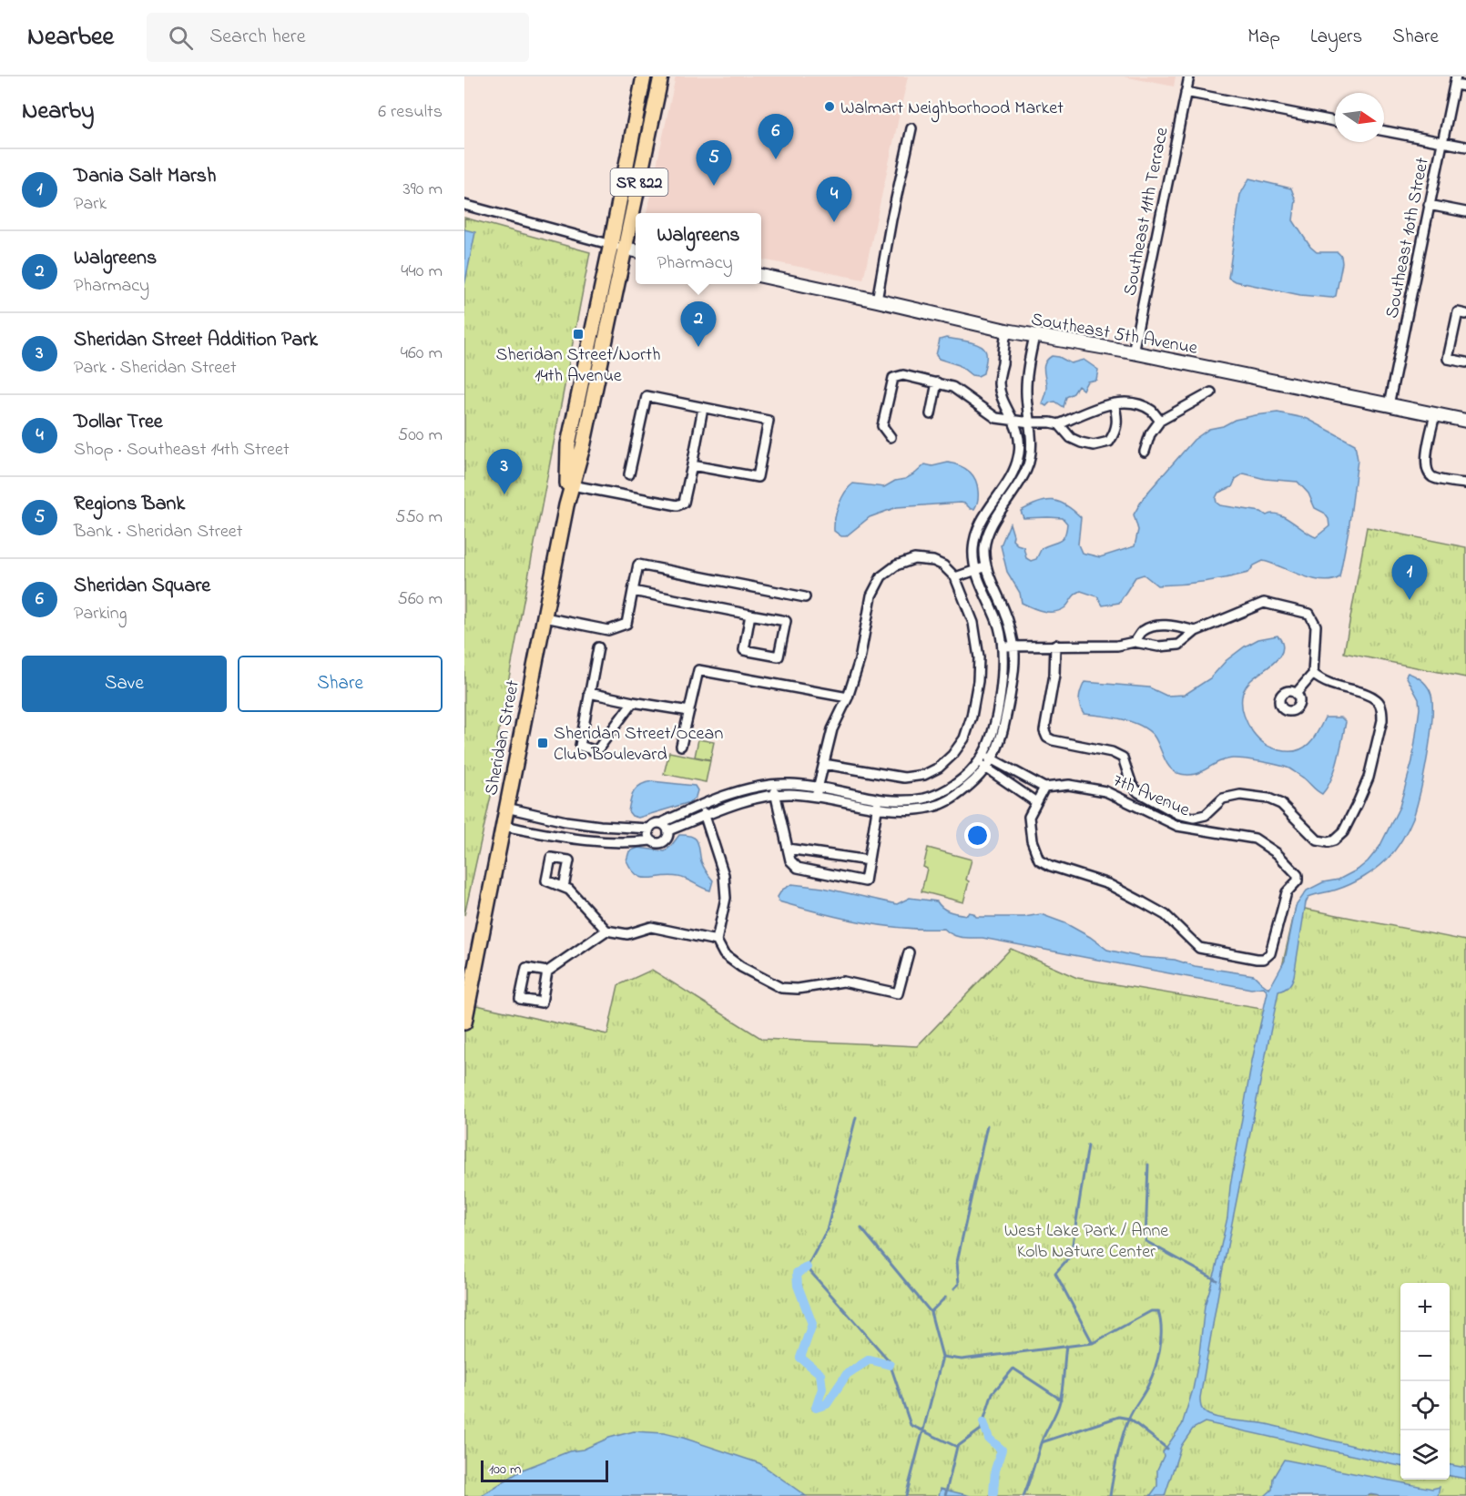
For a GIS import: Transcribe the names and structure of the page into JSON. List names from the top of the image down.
{
  "streets": {
    "main road": ["SR 822", "Sheridan Street"],
    "street": [
      "Southeast 11th Terrace",
      "Southeast 10th Street",
      "Southeast 5th Avenue",
      "7th Avenue"
    ]
  },
  "crossings": [
    ["Southeast 11th Terrace", "Southeast 5th Avenue"],
    ["Southeast 10th Street", "Southeast 5th Avenue"]
  ],
  "parks": ["West Lake Park / Anne Kolb Nature Center"],
  "places": {
    "other": ["Walmart Neighborhood Market"],
    "transit": ["Sheridan Street/North 14th Avenue", "Sheridan Street/Ocean Club Boulevard"]
  },
  "scale_bar": "100 m",
  "north": "right",
  "page": {
    "header": "Nearbee",
    "search": "Search here",
    "nav": ["Map", "Layers", "Share"],
    "heading": ["Nearby", "6 results"],
    "pins": [
      "6",
      "5",
      "4",
      "2",
      "3",
      "1"
    ],
    "list": [
      {
        "mark": "1",
        "name": "Dania Salt Marsh",
        "note": "Park",
        "value": "390 m"
      },
      {
        "mark": "2",
        "name": "Walgreens",
        "note": "Pharmacy",
        "value": "440 m"
      },
      {
        "mark": "3",
        "name": "Sheridan Street Addition Park",
        "note": "Park · Sheridan Street",
        "value": "460 m"
      },
      {
        "mark": "4",
        "name": "Dollar Tree",
        "note": "Shop · Southeast 14th Street",
        "value": "500 m"
      },
      {
        "mark": "5",
        "name": "Regions Bank",
        "note": "Bank · Sheridan Street",
        "value": "550 m"
      },
      {
        "mark": "6",
        "name": "Sheridan Square",
        "note": "Parking",
        "value": "560 m"
      }
    ],
    "popup": ["Walgreens", "Pharmacy"],
    "buttons": ["Save", "Share"],
    "map_buttons": ["+", "−"],
    "scale": "100 m"
  }
}
